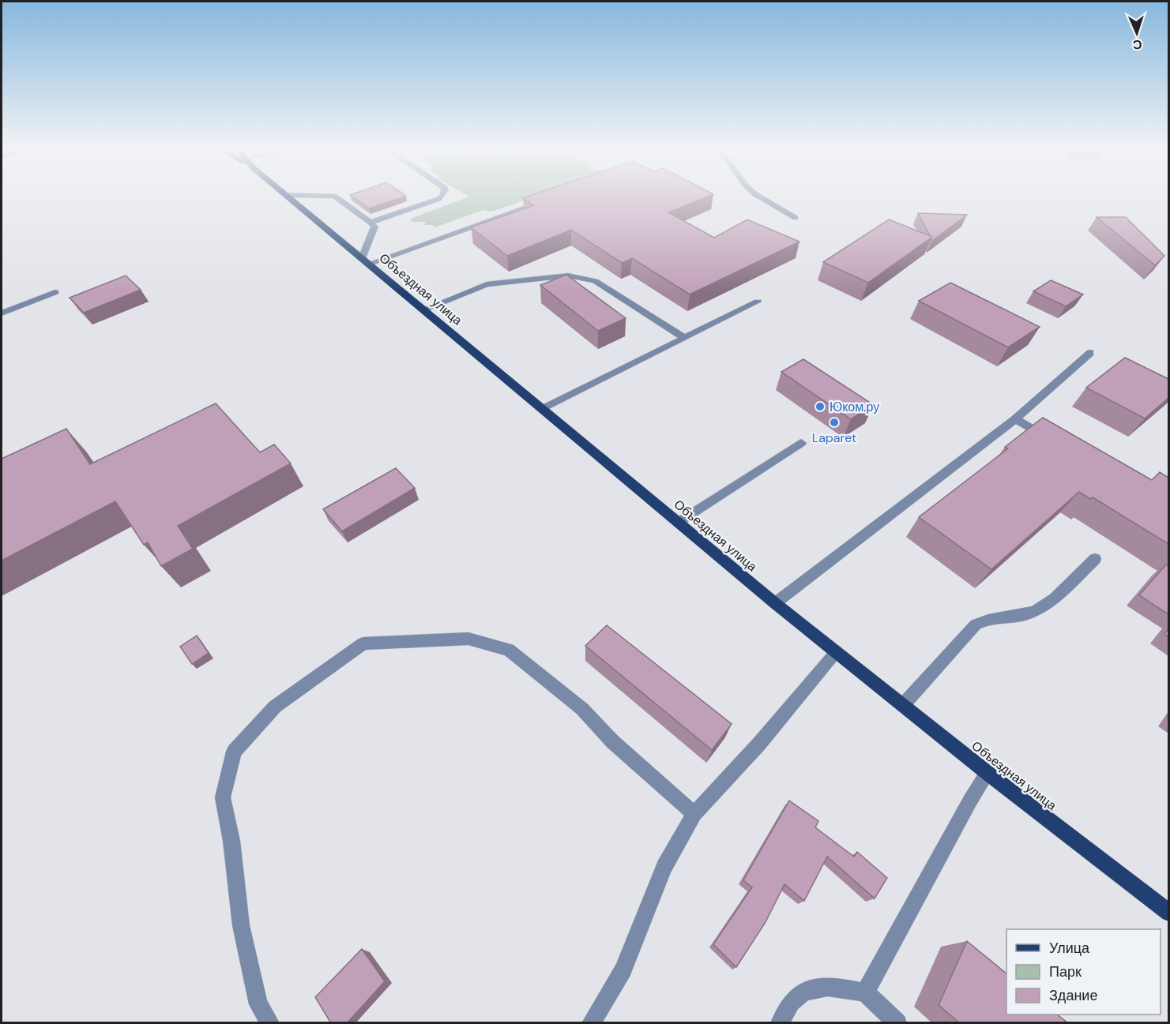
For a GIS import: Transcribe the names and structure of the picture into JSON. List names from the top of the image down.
{
  "streets": {
    "main road": ["Объездная улица"]
  },
  "places": ["Юком.ру", "Laparet"],
  "legend": ["Улица", "Парк", "Здание"],
  "north": "bottom"
}
